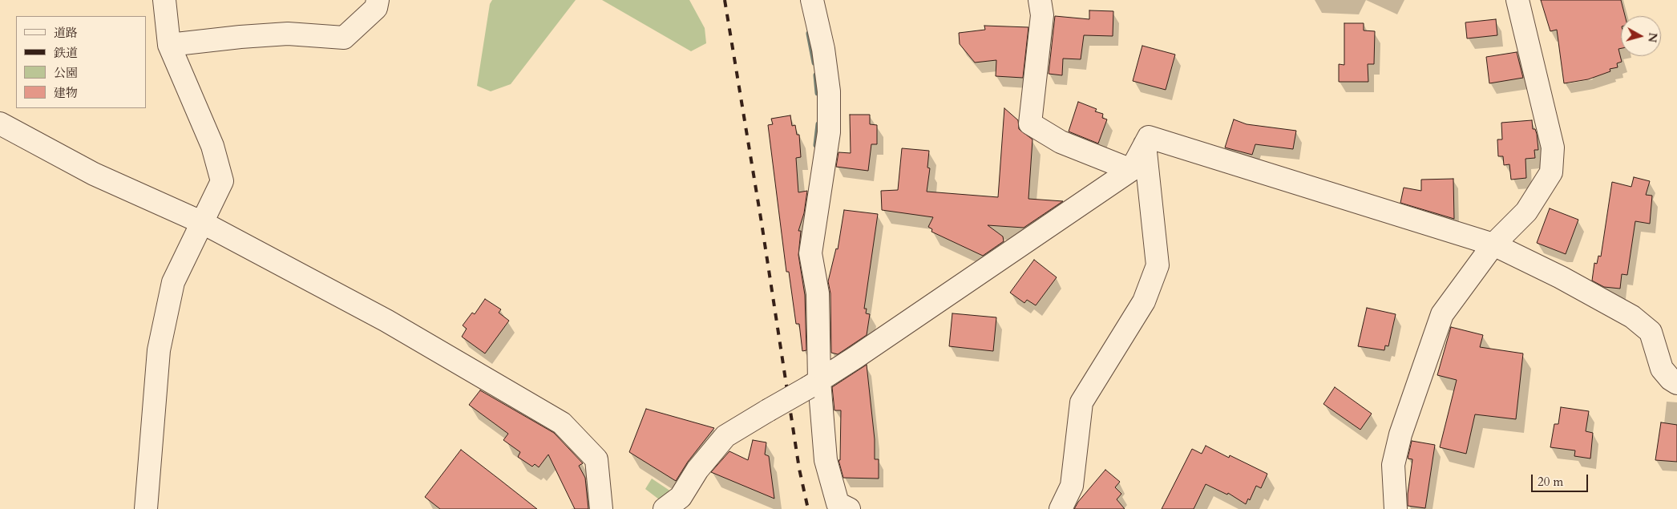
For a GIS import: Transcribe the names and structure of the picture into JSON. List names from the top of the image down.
{
  "legend": [
    "道路",
    "鉄道",
    "公園",
    "建物"
  ],
  "scale_bar": "20 m",
  "north": "right"
}
